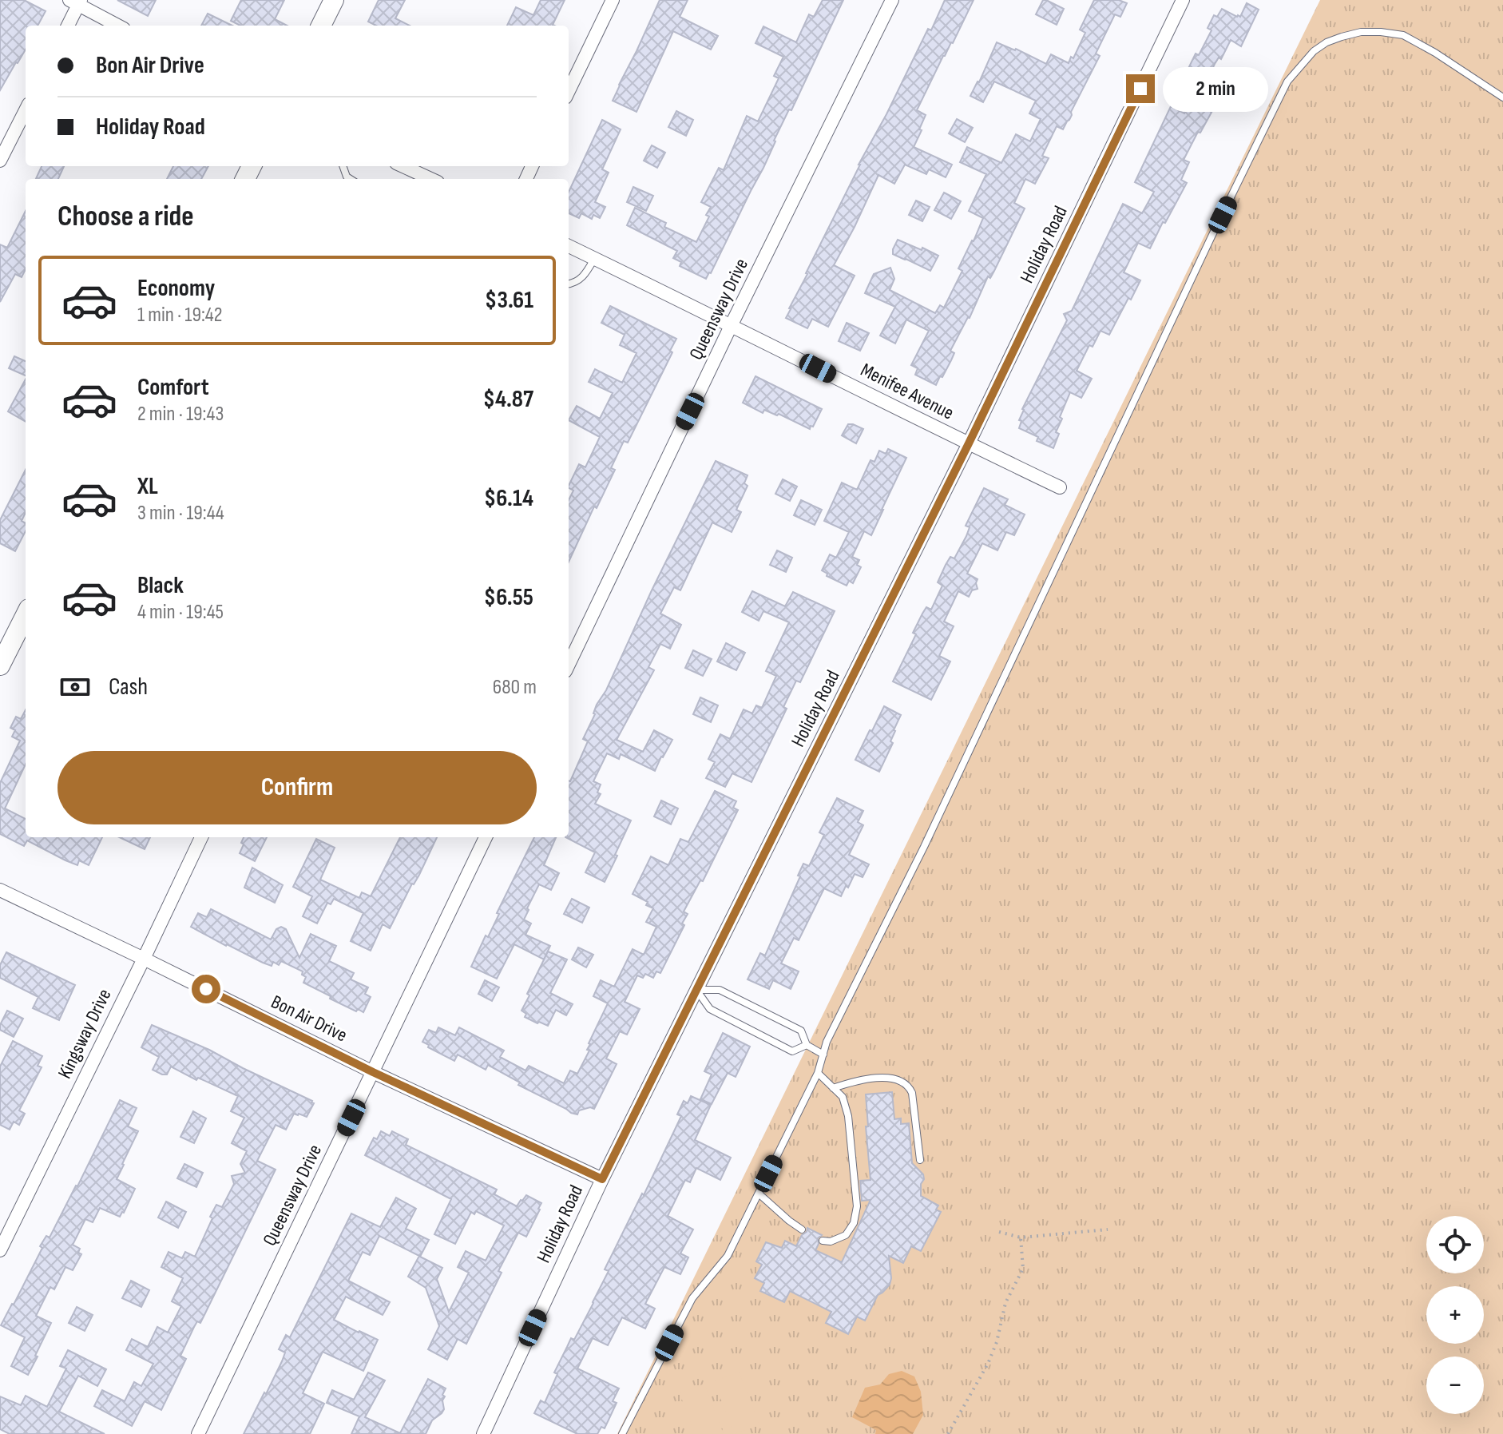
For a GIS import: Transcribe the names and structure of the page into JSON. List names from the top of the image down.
{
  "streets": {
    "street": [
      "Holiday Road",
      "Queensway Drive",
      "Menifee Avenue",
      "Bon Air Drive",
      "Kingsway Drive"
    ]
  },
  "crossings": [
    ["Holiday Road", "Menifee Avenue"],
    ["Holiday Road", "Bon Air Drive"],
    ["Queensway Drive", "Menifee Avenue"],
    ["Queensway Drive", "Bon Air Drive"],
    ["Bon Air Drive", "Kingsway Drive"]
  ],
  "page": {
    "banner": ["Bon Air Drive", "Holiday Road"],
    "bubble": "2 min",
    "heading": "Choose a ride",
    "list": [
      {
        "name": "Economy",
        "note": "1 min · 19:42",
        "value": "$3.61"
      },
      {
        "name": "Comfort",
        "note": "2 min · 19:43",
        "value": "$4.87"
      },
      {
        "name": "XL",
        "note": "3 min · 19:44",
        "value": "$6.14"
      },
      {
        "name": "Black",
        "note": "4 min · 19:45",
        "value": "$6.55"
      }
    ],
    "pay": ["Cash", "680 m"],
    "buttons": "Confirm",
    "map_buttons": ["+", "−"]
  }
}
